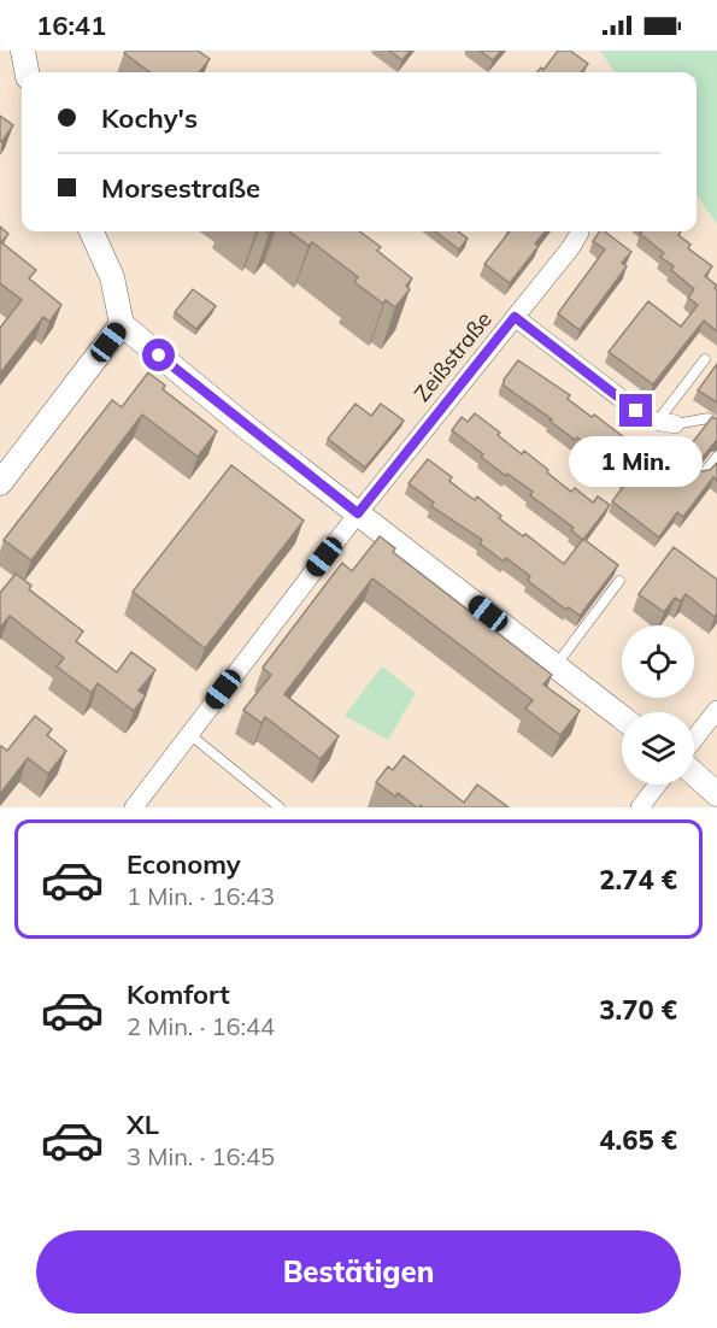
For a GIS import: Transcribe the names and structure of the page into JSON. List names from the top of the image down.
{
  "streets": {
    "street": ["Zeißstraße"]
  },
  "page": {
    "status": "16:41",
    "banner": ["Kochy's", "Morsestraße"],
    "bubble": "1 Min.",
    "list": [
      {
        "name": "Economy",
        "note": "1 Min. · 16:43",
        "value": "2.74 €"
      },
      {
        "name": "Komfort",
        "note": "2 Min. · 16:44",
        "value": "3.70 €"
      },
      {
        "name": "XL",
        "note": "3 Min. · 16:45",
        "value": "4.65 €"
      }
    ],
    "buttons": "Bestätigen"
  }
}
